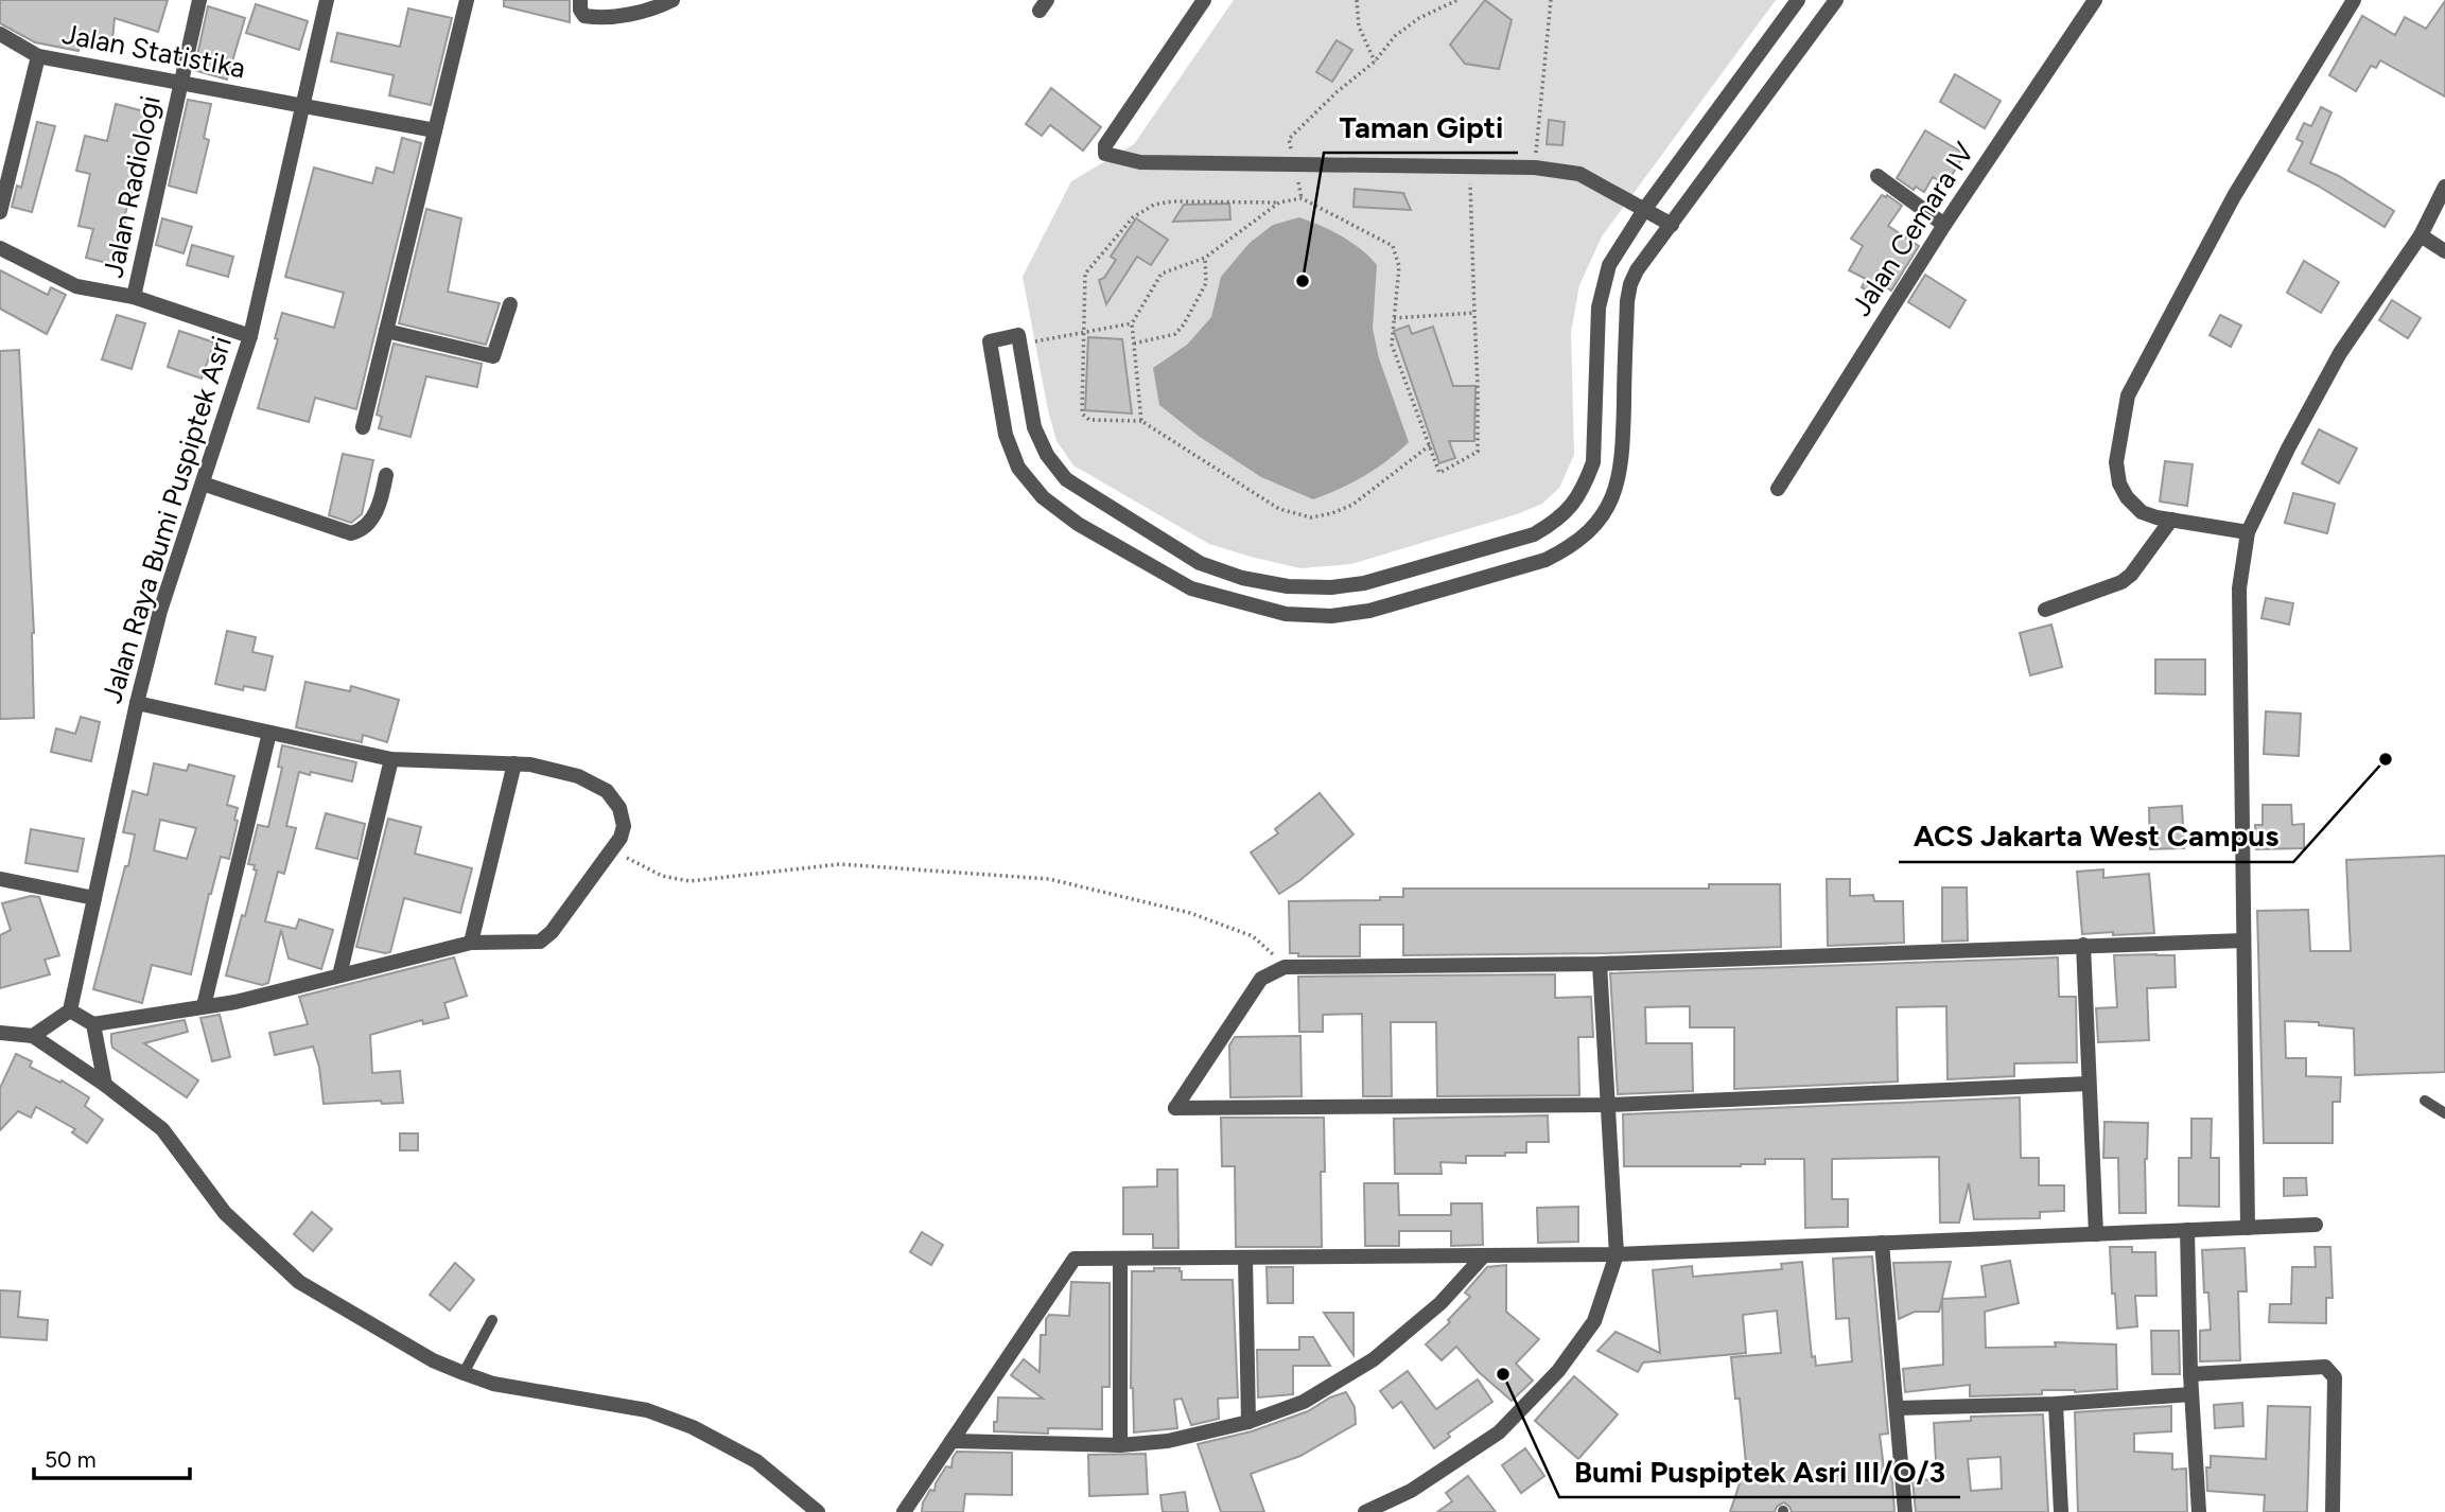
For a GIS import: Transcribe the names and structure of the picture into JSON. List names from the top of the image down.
{
  "streets": {
    "street": [
      "Jalan Statistika",
      "Jalan Radiologi",
      "Jalan Cemara IV",
      "Jalan Raya Bumi Puspiptek Asri"
    ]
  },
  "crossings": [
    ["Jalan Statistika", "Jalan Radiologi"],
    ["Jalan Statistika", "Jalan Raya Bumi Puspiptek Asri"]
  ],
  "places": ["Taman Gipti", "ACS Jakarta West Campus", "Bumi Puspiptek Asri III/O/3"],
  "scale_bar": "50 m"
}
